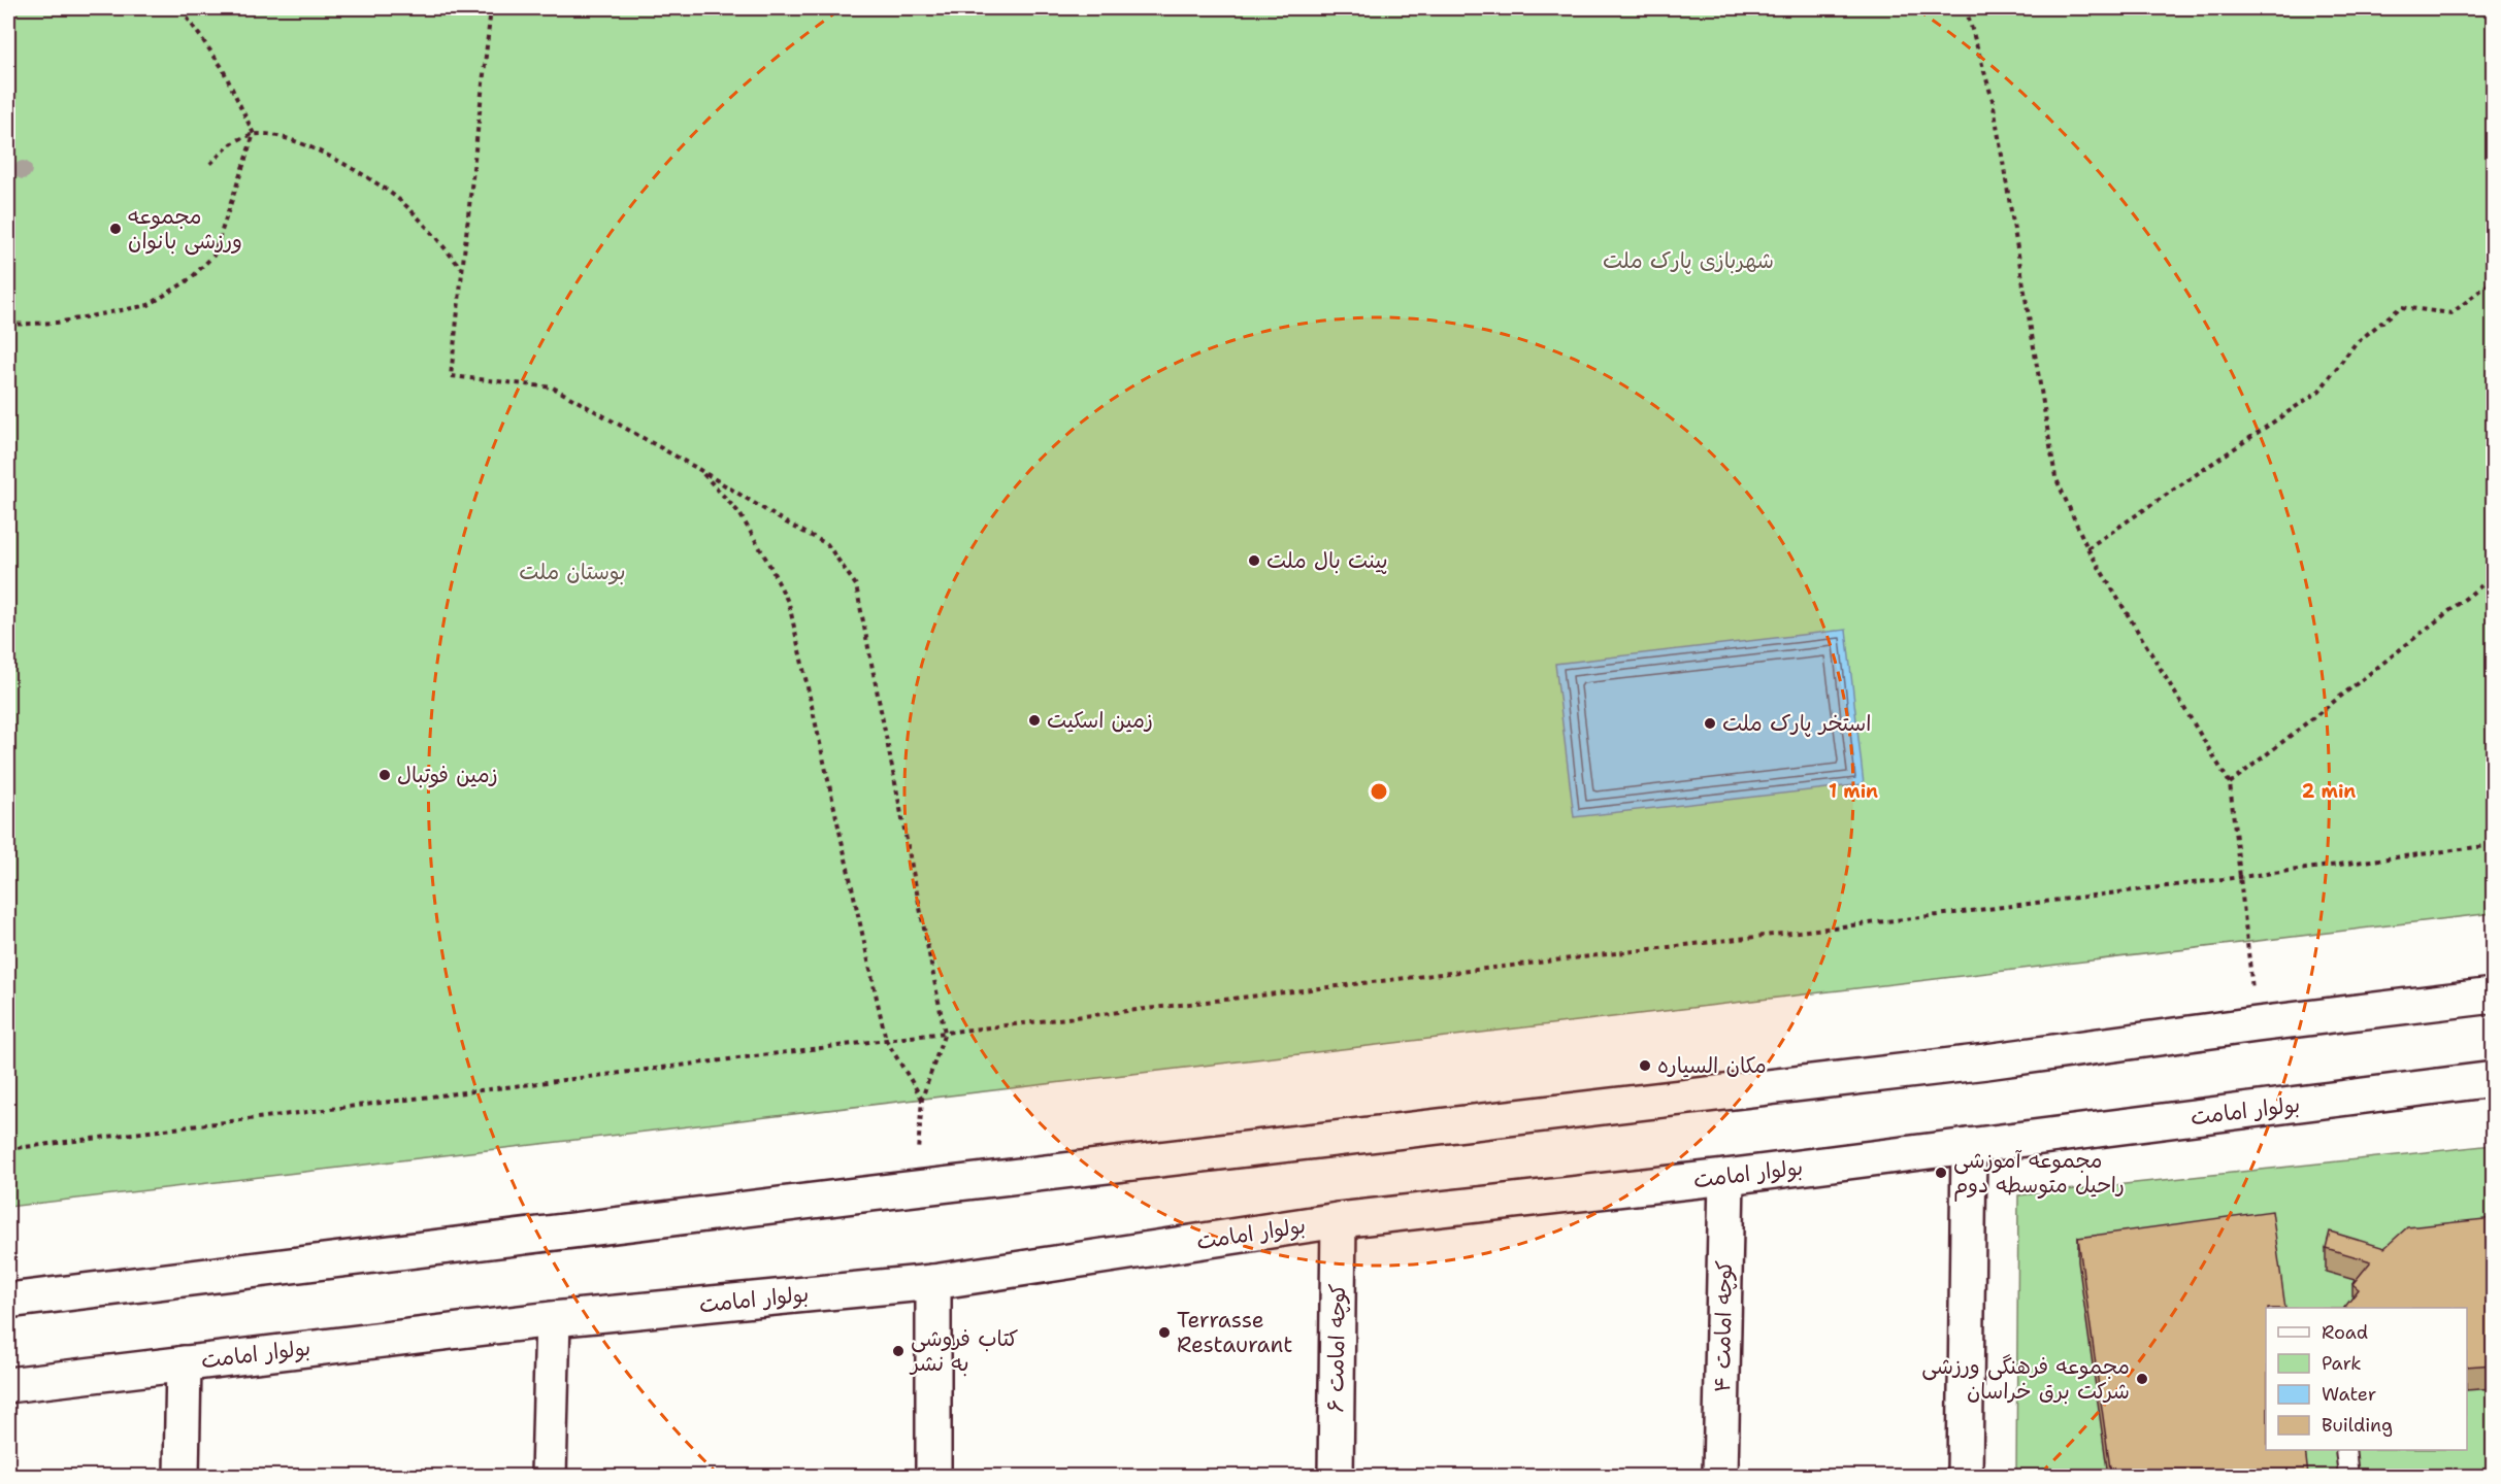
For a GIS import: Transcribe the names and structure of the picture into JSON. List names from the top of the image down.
{
  "streets": {
    "main road": ["بولوار امامت", "کوچه امامت ۴", "کوچه امامت ۶"]
  },
  "crossings": [
    ["بولوار امامت", "کوچه امامت ۴"],
    ["بولوار امامت", "کوچه امامت ۶"]
  ],
  "parks": ["شهربازی پارک ملت", "بوستان ملت"],
  "places": [
    "مجموعه ورزشی بانوان",
    "پینت بال ملت",
    "زمین اسکیت",
    "استخر پارک ملت",
    "زمین فوتبال",
    "مکان السیاره",
    "مجموعه آموزشی راحیل متوسطه دوم",
    "Terrasse Restaurant",
    "کتاب فروشی به نشر",
    "مجموعه فرهنگی ورزشی شرکت برق خراسان"
  ],
  "legend": [
    "Road",
    "Park",
    "Water",
    "Building"
  ],
  "rings": ["1 min", "2 min"]
}
